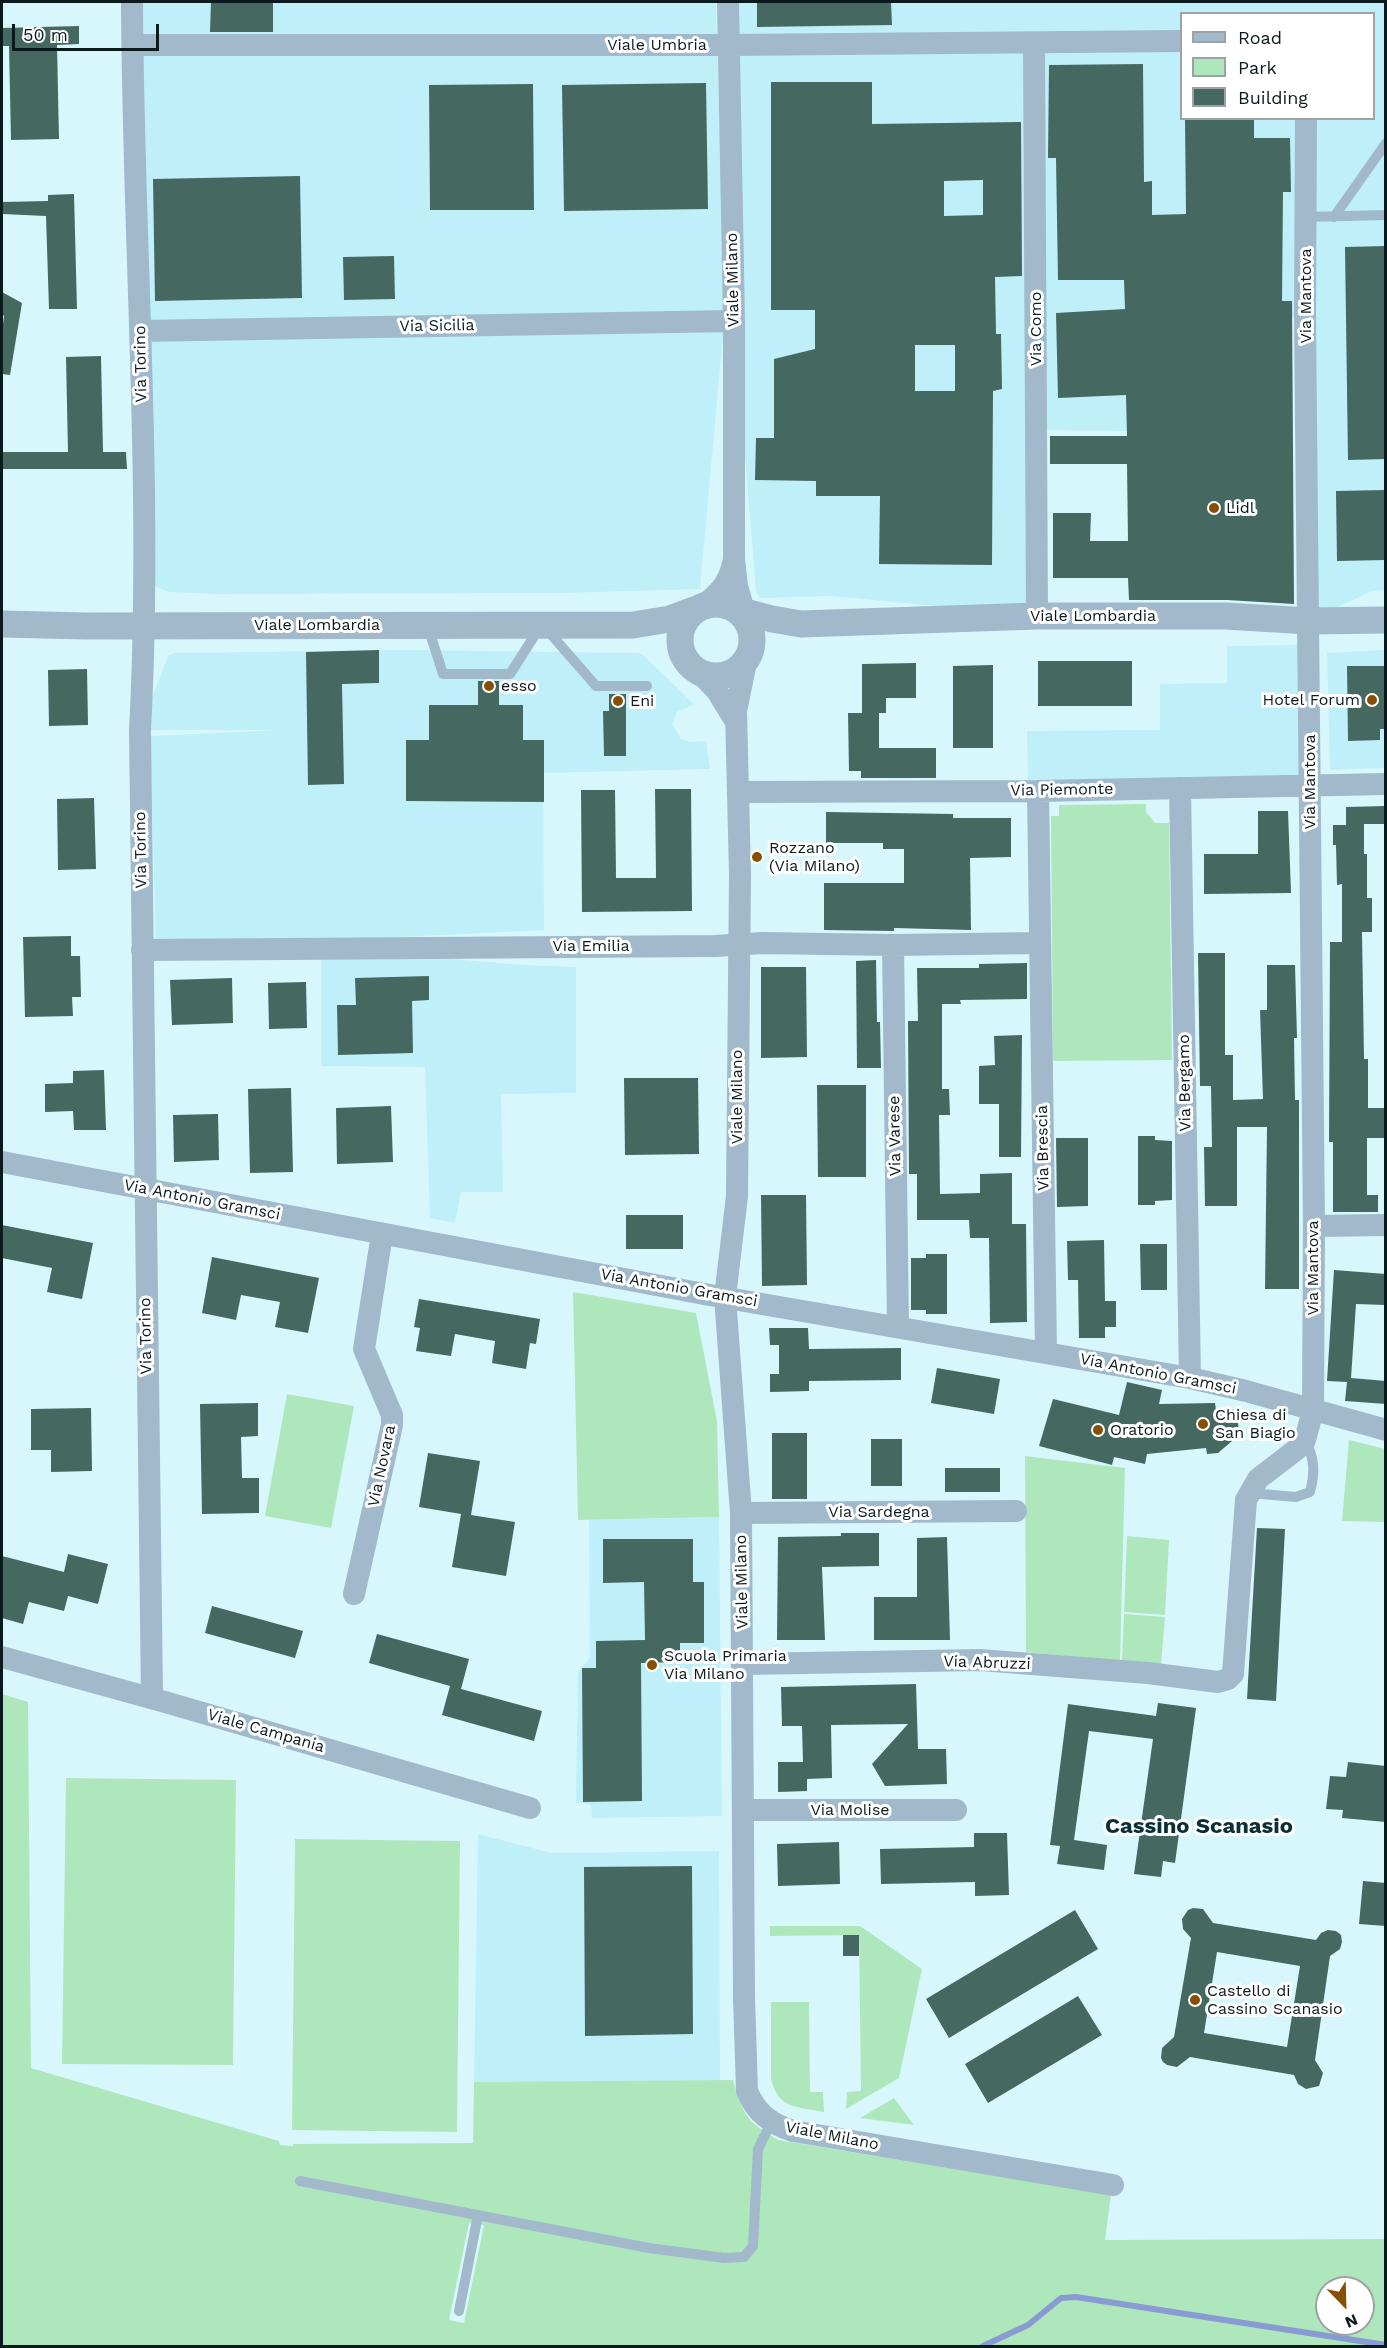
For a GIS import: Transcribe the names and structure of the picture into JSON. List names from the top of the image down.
{
  "streets": {
    "street": [
      "Viale Umbria",
      "Viale Milano",
      "Via Mantova",
      "Via Sicilia",
      "Via Como",
      "Via Torino",
      "Viale Lombardia",
      "Via Piemonte",
      "Via Emilia",
      "Via Bergamo",
      "Via Varese",
      "Via Brescia",
      "Via Antonio Gramsci",
      "Via Novara",
      "Via Sardegna",
      "Via Abruzzi",
      "Viale Campania",
      "Via Molise"
    ]
  },
  "crossings": [
    ["Viale Umbria", "Viale Milano"],
    ["Viale Umbria", "Via Como"],
    ["Viale Umbria", "Via Torino"],
    ["Viale Milano", "Via Sicilia"],
    ["Viale Milano", "Viale Lombardia"],
    ["Viale Milano", "Via Piemonte"],
    ["Viale Milano", "Via Emilia"],
    ["Viale Milano", "Via Antonio Gramsci"],
    ["Viale Milano", "Via Sardegna"],
    ["Viale Milano", "Via Abruzzi"],
    ["Viale Milano", "Via Molise"],
    ["Via Mantova", "Viale Lombardia"],
    ["Via Mantova", "Via Piemonte"],
    ["Via Mantova", "Via Antonio Gramsci"],
    ["Via Sicilia", "Via Torino"],
    ["Via Como", "Viale Lombardia"],
    ["Via Torino", "Viale Lombardia"],
    ["Via Torino", "Via Emilia"],
    ["Via Torino", "Via Antonio Gramsci"],
    ["Via Torino", "Viale Campania"],
    ["Via Piemonte", "Via Bergamo"],
    ["Via Piemonte", "Via Brescia"],
    ["Via Emilia", "Via Varese"],
    ["Via Emilia", "Via Brescia"],
    ["Via Bergamo", "Via Antonio Gramsci"],
    ["Via Varese", "Via Antonio Gramsci"],
    ["Via Brescia", "Via Antonio Gramsci"],
    ["Via Antonio Gramsci", "Via Novara"]
  ],
  "districts": ["Cassino Scanasio"],
  "places": [
    "Lidl",
    "esso",
    "Hotel Forum",
    "Eni",
    "Rozzano (Via Milano)",
    "Chiesa di San Biagio",
    "Oratorio",
    "Scuola Primaria Via Milano",
    "Castello di Cassino Scanasio"
  ],
  "legend": ["Road", "Park", "Building"],
  "scale_bar": "50 m",
  "north": "bottom right"
}
